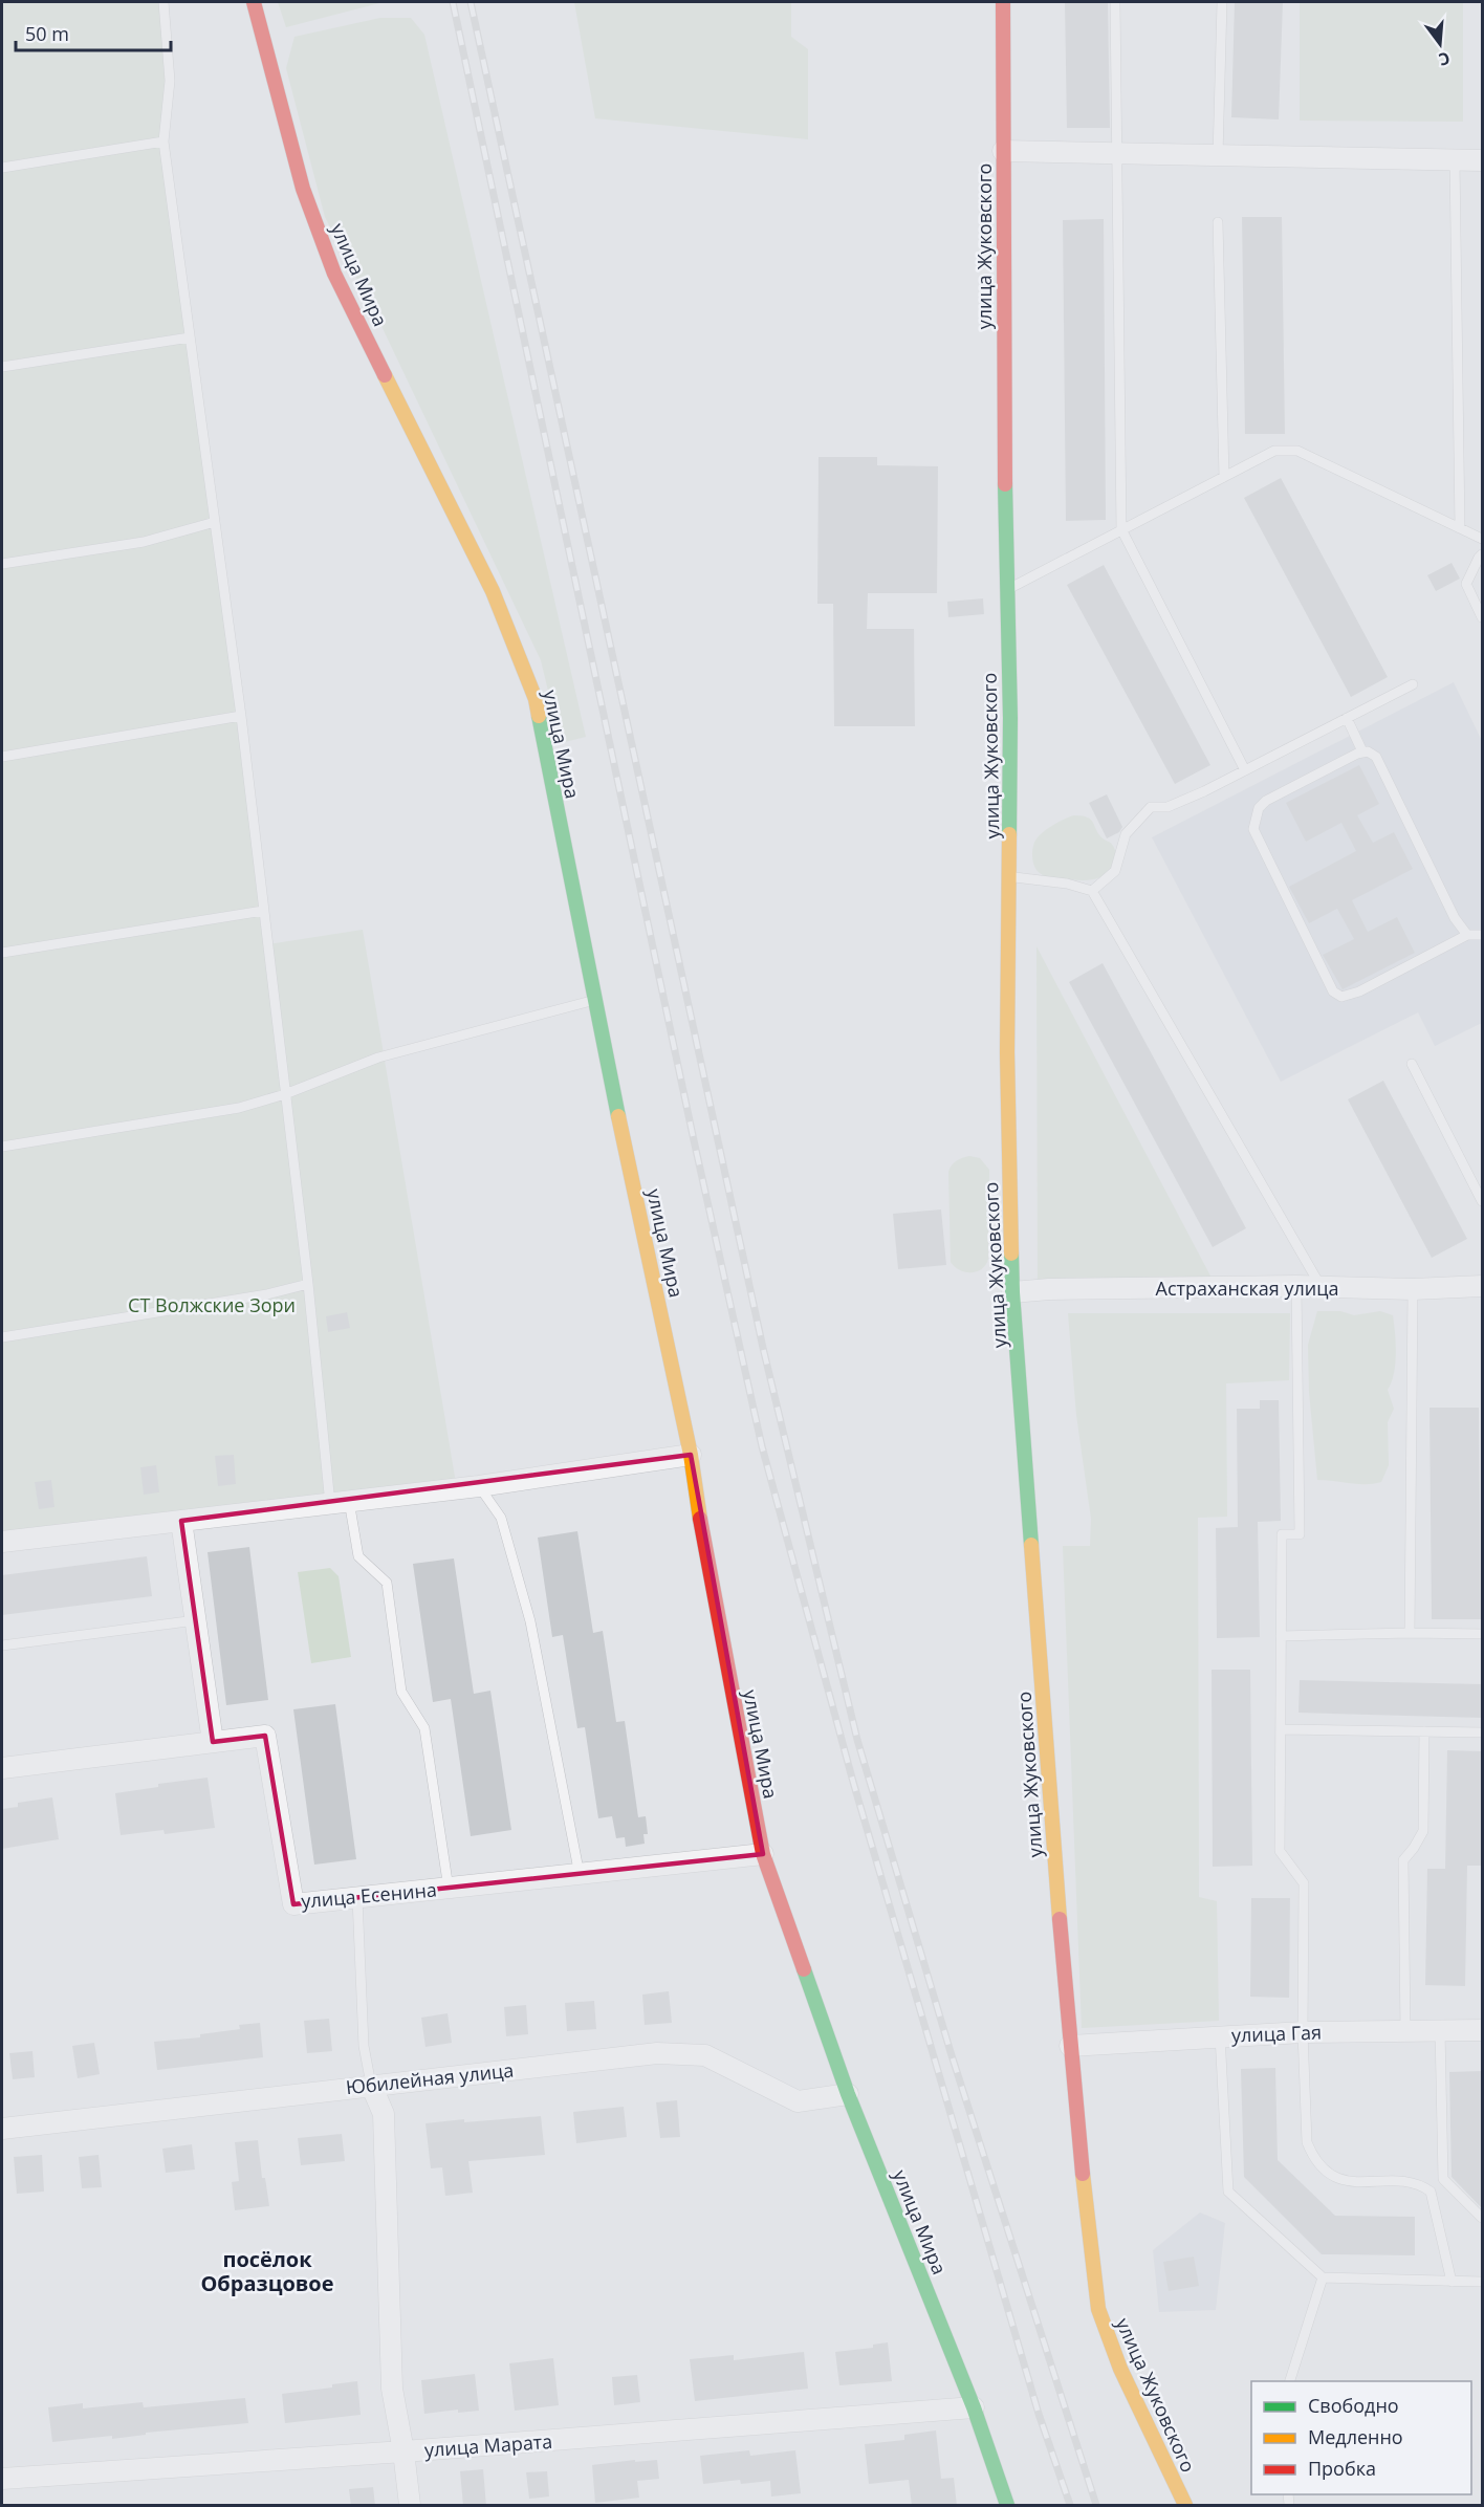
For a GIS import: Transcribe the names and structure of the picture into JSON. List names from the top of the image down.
{
  "streets": {
    "main road": ["улица Жуковского", "улица Мира"],
    "street": [
      "Астраханская улица",
      "улица Есенина",
      "улица Гая",
      "Юбилейная улица",
      "улица Марата"
    ]
  },
  "crossings": [
    ["улица Жуковского", "Астраханская улица"],
    ["улица Жуковского", "улица Гая"],
    ["улица Мира", "улица Есенина"],
    ["улица Мира", "Юбилейная улица"],
    ["улица Мира", "улица Марата"]
  ],
  "districts": ["посёлок Образцовое"],
  "parks": ["СТ Волжские Зори"],
  "legend": ["Свободно", "Медленно", "Пробка"],
  "scale_bar": "50 m",
  "north": "bottom"
}
